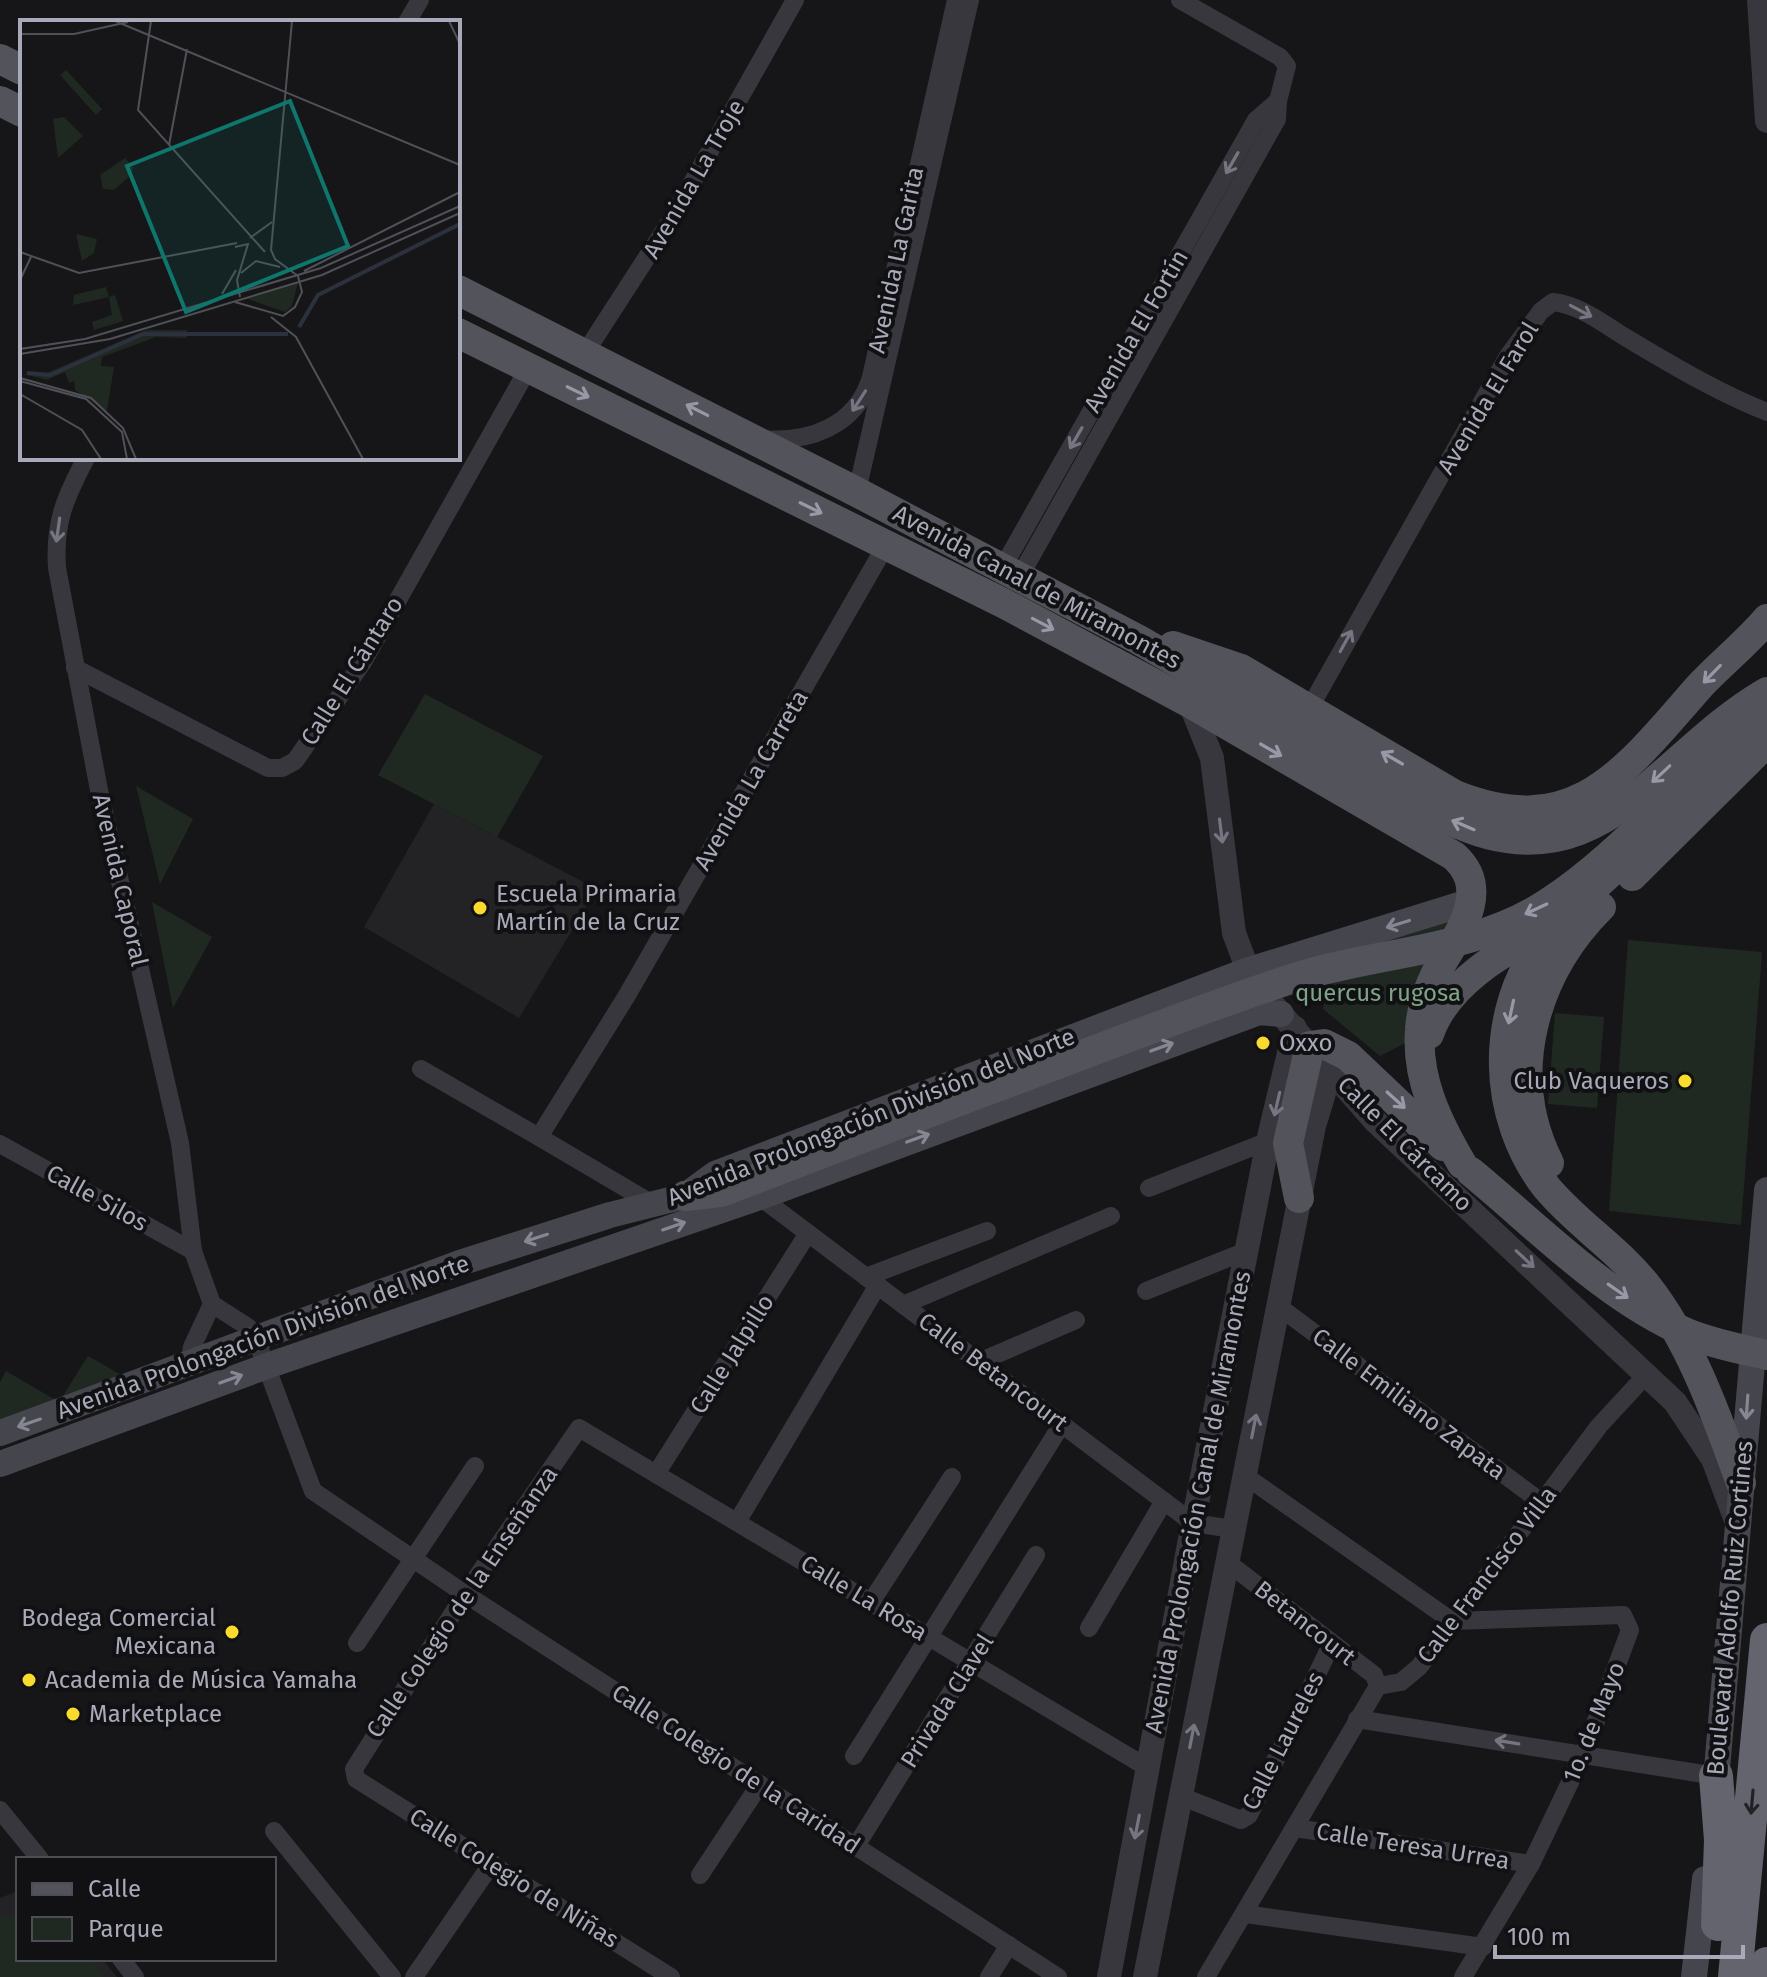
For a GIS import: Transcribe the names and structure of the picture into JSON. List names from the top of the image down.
{
  "streets": {
    "main road": ["Avenida Canal de Miramontes", "Avenida Prolongación División del Norte", "Boulevard Adolfo Ruiz Cortines"],
    "street": [
      "Avenida La Troje",
      "Avenida La Garita",
      "Avenida El Fortín",
      "Avenida El Farol",
      "Calle El Cántaro",
      "Avenida La Carreta",
      "Avenida Caporal",
      "Calle El Cárcamo",
      "Calle Silos",
      "Calle Jalpillo",
      "Calle Betancourt",
      "Calle Emiliano Zapata",
      "Avenida Prolongación Canal de Miramontes",
      "Calle Francisco Villa",
      "Calle La Rosa",
      "Calle Colegio de la Enseñanza",
      "Betancourt",
      "Privada Clavel",
      "1o. de Mayo",
      "Calle Laureles",
      "Calle Colegio de la Caridad",
      "Calle Teresa Urrea",
      "Calle Colegio de Niñas"
    ]
  },
  "crossings": [
    ["Avenida La Troje", "Avenida Canal de Miramontes"],
    ["Avenida La Garita", "Avenida Canal de Miramontes"],
    ["Avenida El Fortín", "Avenida Canal de Miramontes"],
    ["Avenida Canal de Miramontes", "Calle El Cántaro"],
    ["Avenida Canal de Miramontes", "Avenida La Carreta"],
    ["Avenida Canal de Miramontes", "Avenida Prolongación División del Norte"],
    ["Avenida Canal de Miramontes", "Calle El Cárcamo"],
    ["Calle El Cántaro", "Avenida Caporal"],
    ["Avenida Caporal", "Calle Silos"],
    ["Avenida Prolongación División del Norte", "Calle El Cárcamo"],
    ["Avenida Prolongación División del Norte", "Calle Betancourt"],
    ["Avenida Prolongación División del Norte", "Avenida Prolongación Canal de Miramontes"],
    ["Avenida Prolongación División del Norte", "Calle Colegio de la Caridad"],
    ["Calle El Cárcamo", "Avenida Prolongación Canal de Miramontes"],
    ["Calle El Cárcamo", "Calle Francisco Villa"],
    ["Calle El Cárcamo", "Boulevard Adolfo Ruiz Cortines"],
    ["Calle Jalpillo", "Calle Betancourt"],
    ["Calle Jalpillo", "Calle La Rosa"],
    ["Calle Betancourt", "Avenida Prolongación Canal de Miramontes"],
    ["Calle Emiliano Zapata", "Avenida Prolongación Canal de Miramontes"],
    ["Calle Emiliano Zapata", "Calle Francisco Villa"],
    ["Avenida Prolongación Canal de Miramontes", "Calle La Rosa"],
    ["Avenida Prolongación Canal de Miramontes", "Betancourt"],
    ["Avenida Prolongación Canal de Miramontes", "Calle Laureles"],
    ["Calle Francisco Villa", "Betancourt"],
    ["Calle Francisco Villa", "1o. de Mayo"],
    ["Calle La Rosa", "Calle Colegio de la Enseñanza"],
    ["Calle La Rosa", "Privada Clavel"],
    ["Calle Colegio de la Enseñanza", "Calle Colegio de la Caridad"],
    ["Calle Colegio de la Enseñanza", "Calle Colegio de Niñas"],
    ["Betancourt", "Calle Laureles"],
    ["Privada Clavel", "Calle Colegio de la Caridad"],
    ["1o. de Mayo", "Calle Teresa Urrea"]
  ],
  "one_way": ["Calle El Cárcamo", "Boulevard Adolfo Ruiz Cortines"],
  "parks": ["quercus rugosa"],
  "places": [
    "Escuela Primaria Martín de la Cruz",
    "Oxxo",
    "Club Vaqueros",
    "Bodega Comercial Mexicana",
    "Academia de Música Yamaha",
    "Marketplace"
  ],
  "legend": ["Calle", "Parque"],
  "scale_bar": "100 m"
}
